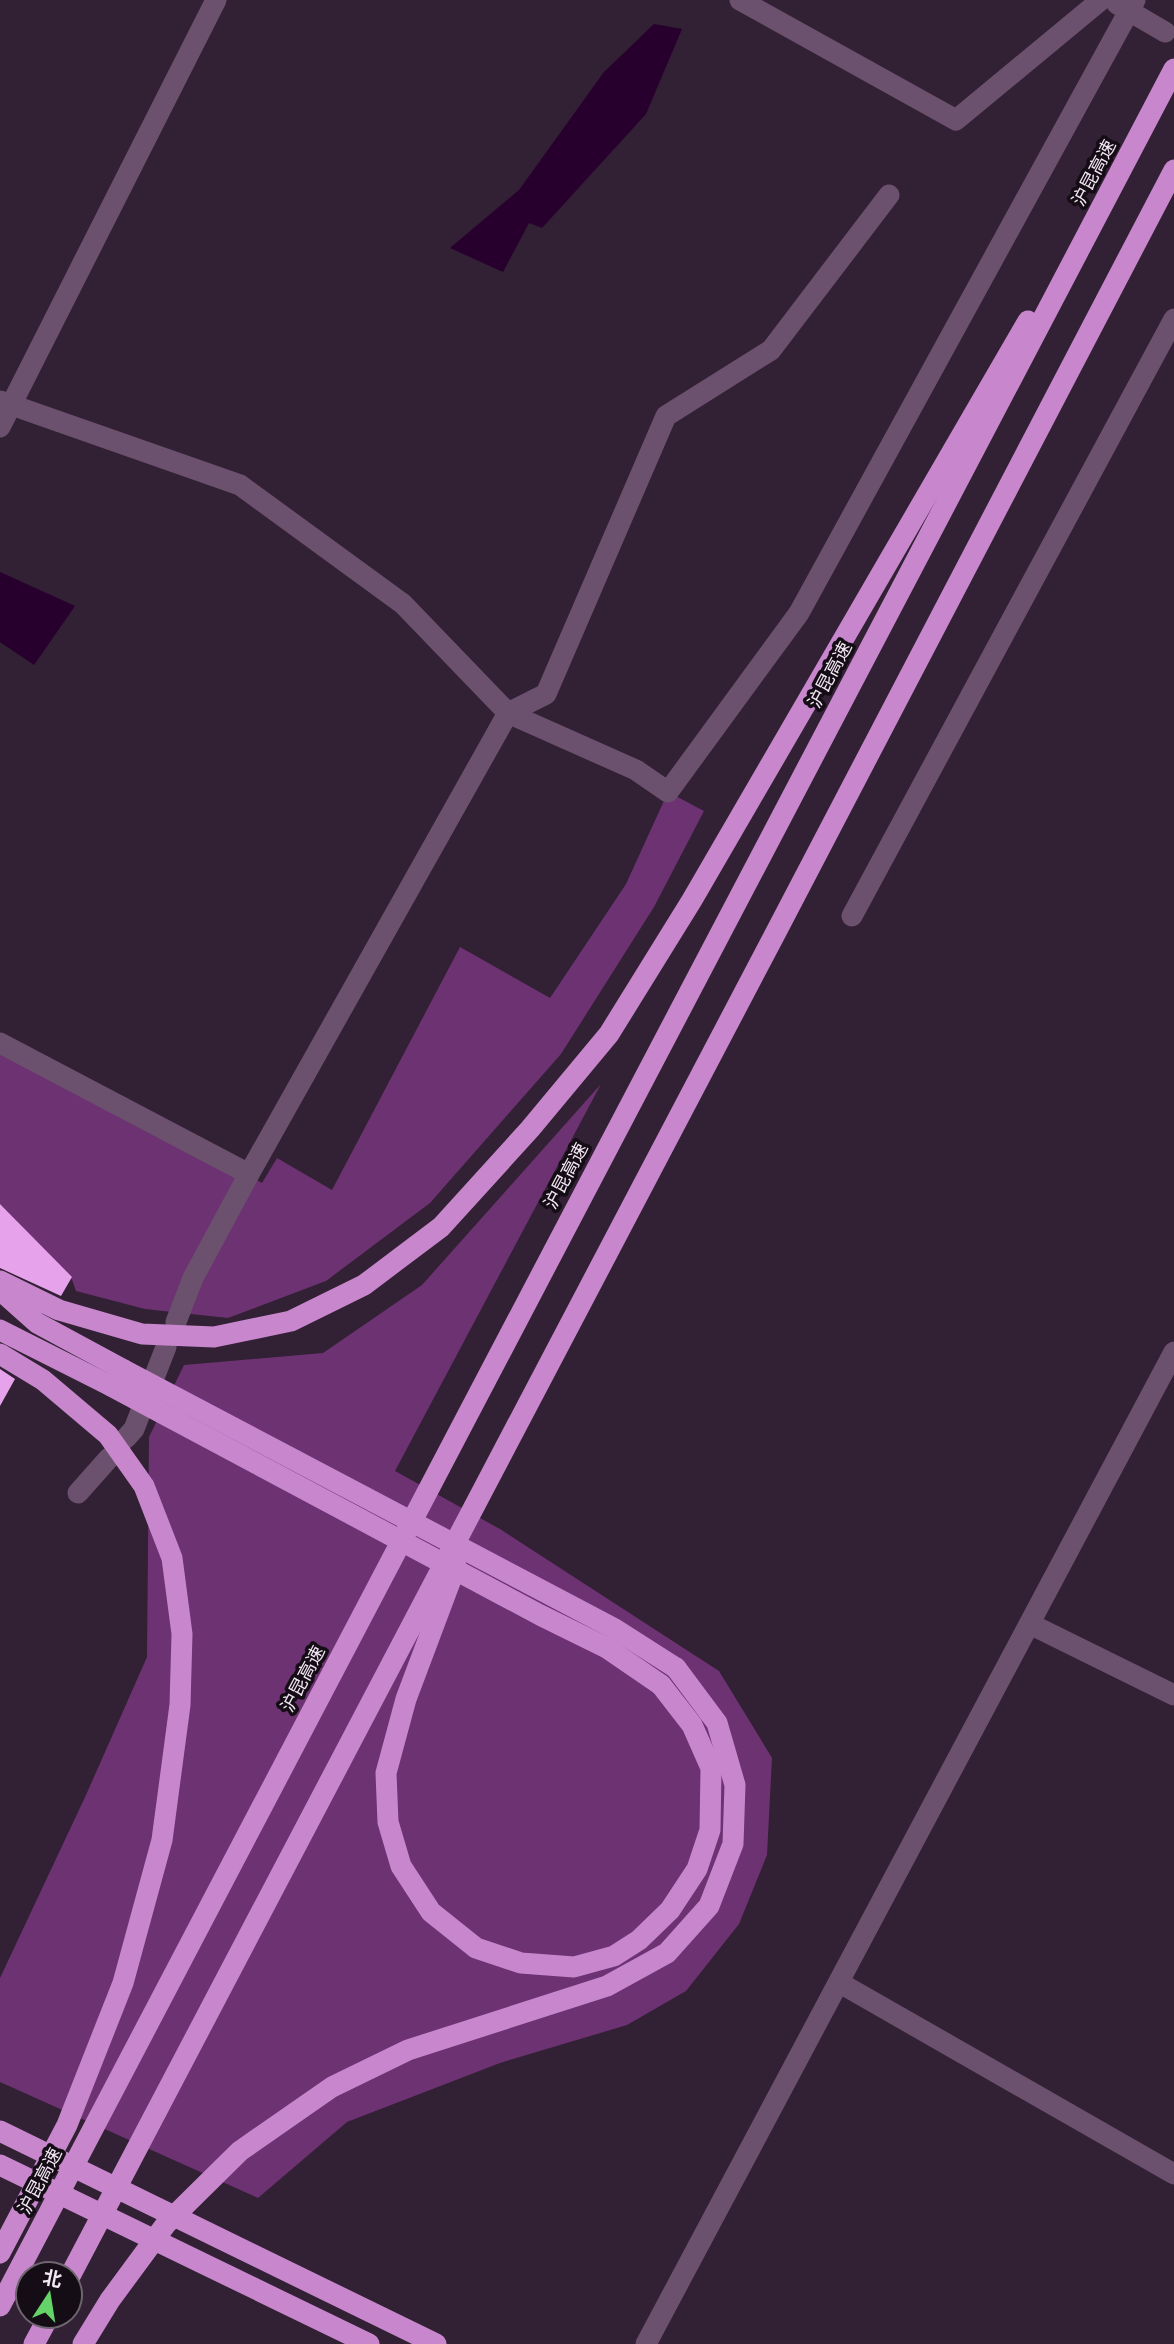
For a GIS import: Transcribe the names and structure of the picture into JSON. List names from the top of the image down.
{
  "streets": {
    "highway": ["沪昆高速"]
  },
  "north": "top"
}
